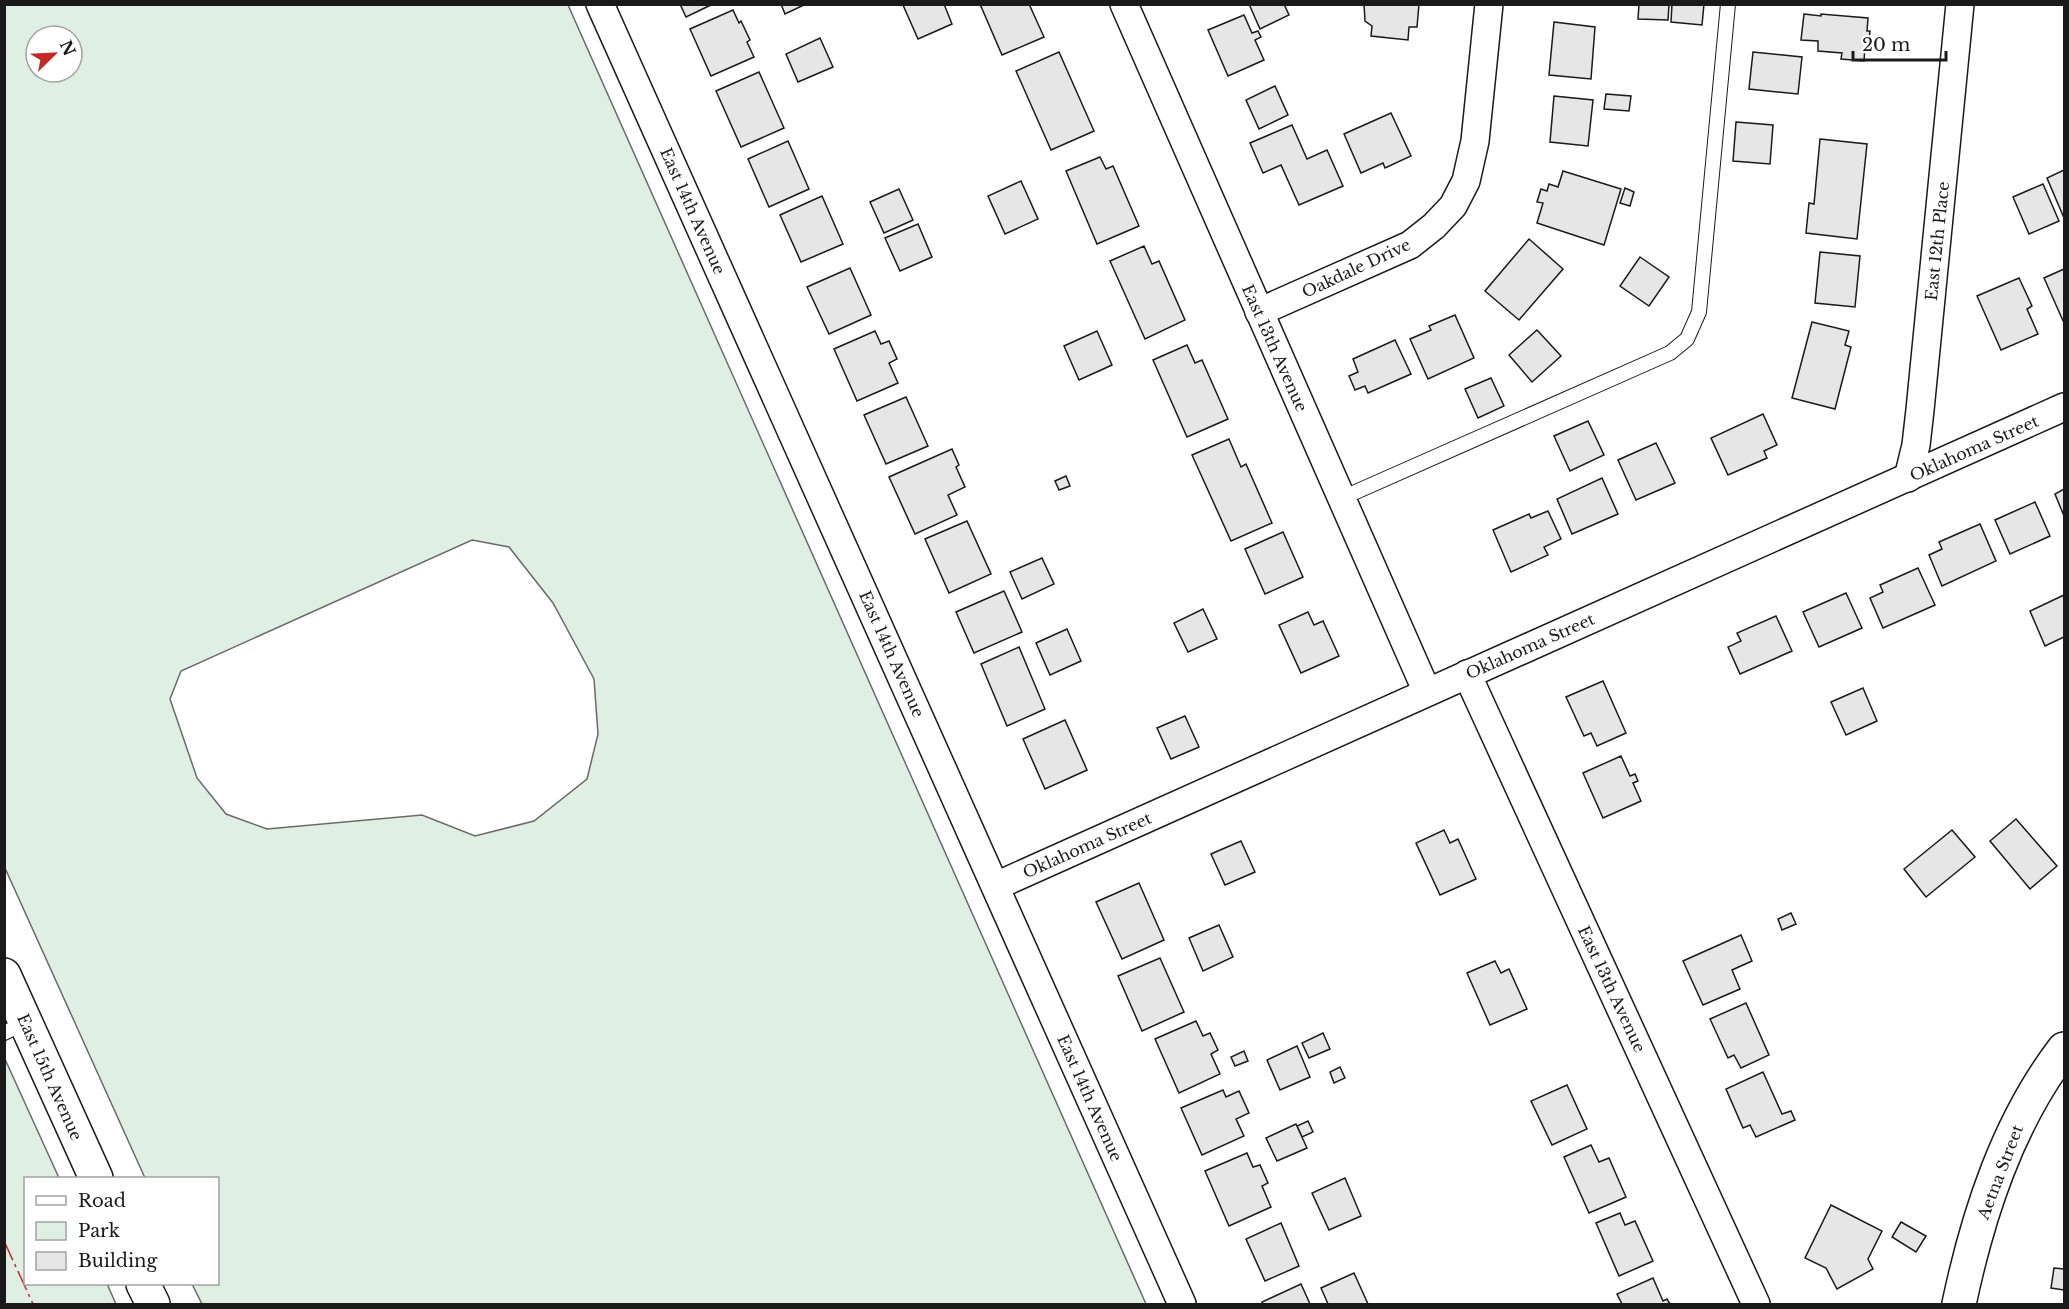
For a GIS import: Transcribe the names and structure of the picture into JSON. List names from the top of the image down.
{
  "streets": {
    "street": [
      "East 14th Avenue",
      "East 12th Place",
      "Oakdale Drive",
      "East 13th Avenue",
      "Oklahoma Street",
      "East 15th Avenue",
      "Aetna Street"
    ]
  },
  "crossings": [
    ["East 14th Avenue", "Oklahoma Street"],
    ["East 12th Place", "Oklahoma Street"],
    ["Oakdale Drive", "East 13th Avenue"],
    ["East 13th Avenue", "Oklahoma Street"]
  ],
  "legend": ["Road", "Park", "Building"],
  "scale_bar": "20 m",
  "north": "top right"
}
